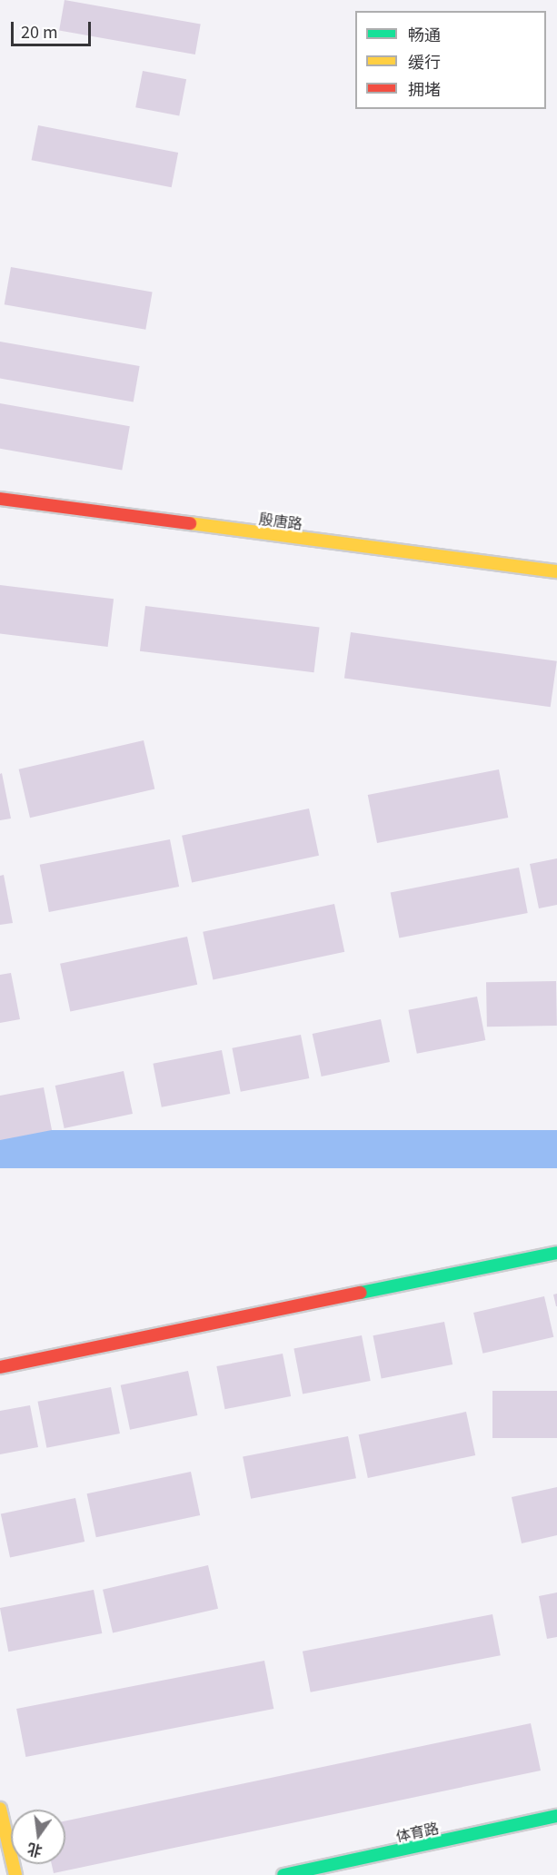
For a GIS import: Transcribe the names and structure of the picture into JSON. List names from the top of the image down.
{
  "streets": {
    "street": ["殷唐路", "体育路"]
  },
  "legend": ["畅通", "缓行", "拥堵"],
  "scale_bar": "20 m",
  "north": "bottom"
}
